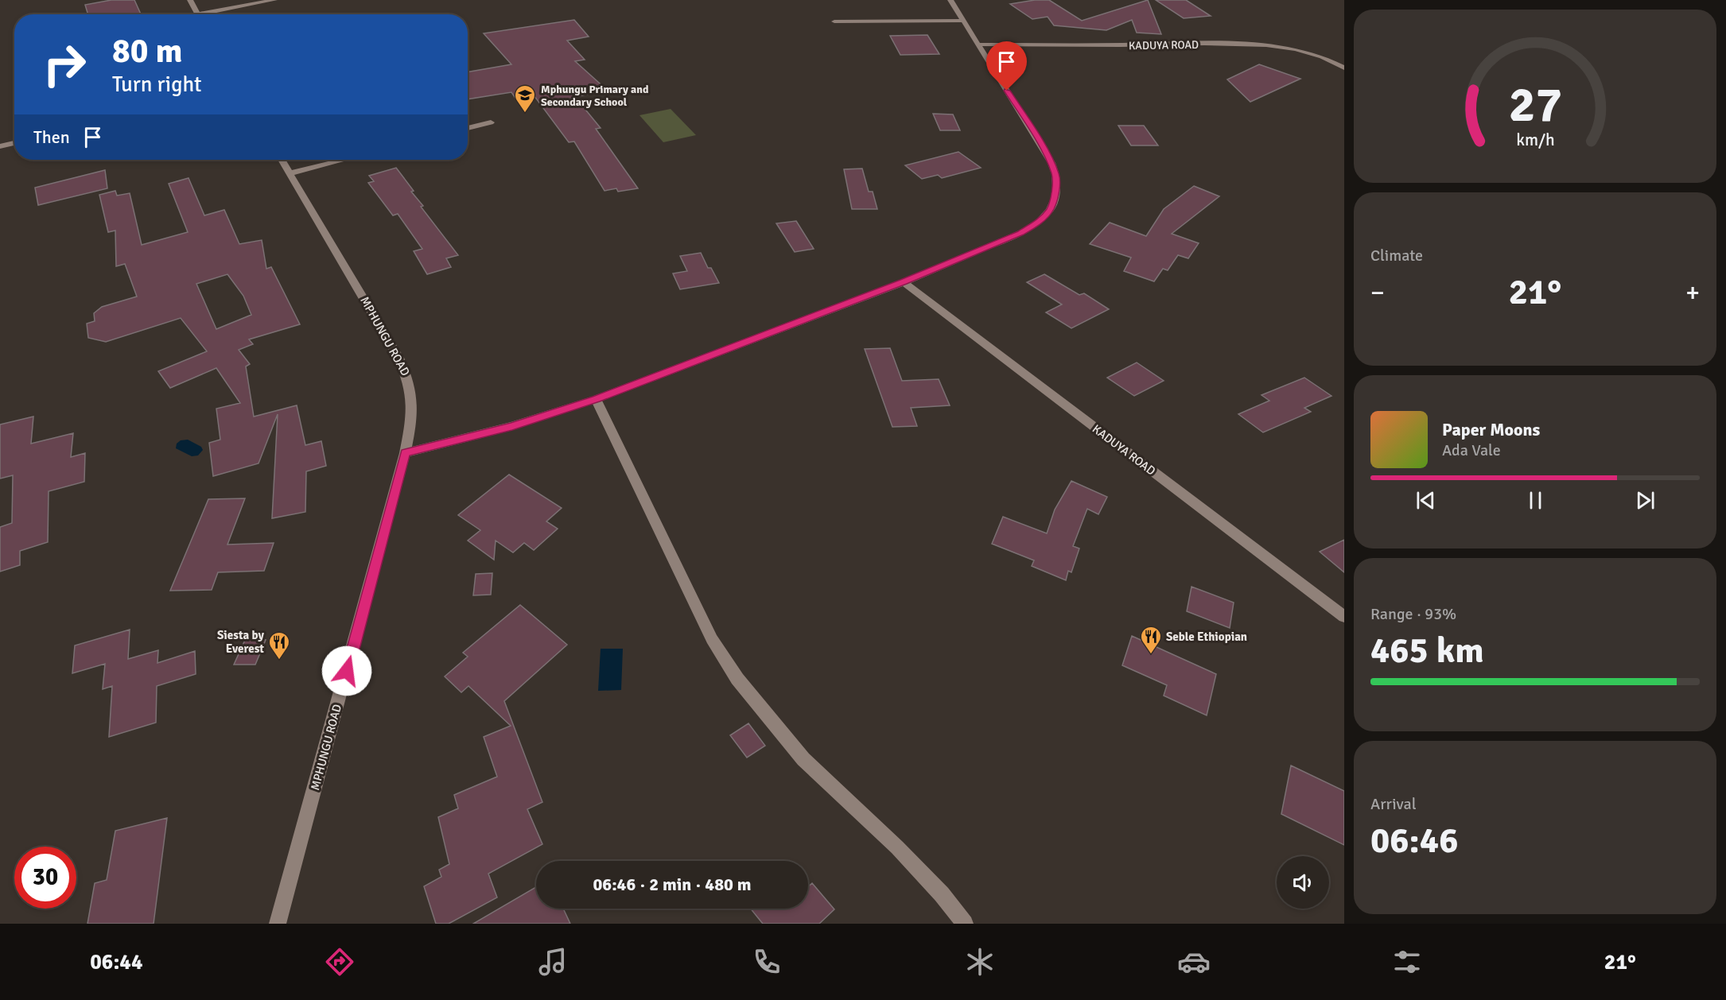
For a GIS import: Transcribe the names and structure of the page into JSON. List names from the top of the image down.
{
  "streets": {
    "street": ["KADUYA ROAD", "MPHUNGU ROAD"]
  },
  "places": {
    "school or university": ["Mphungu Primary and Secondary School"],
    "restaurant": ["Seble Ethiopian", "Siesta by Everest"]
  },
  "page": {
    "turn": ["80 m", "Turn right"],
    "then": "Then",
    "tile": [
      "Climate",
      ["Range · 93%", "465 km"],
      ["Arrival", "06:46"]
    ],
    "heat": ["−", "21°", "+"],
    "song": ["Paper Moons", "Ada Vale"],
    "limit": "30",
    "trip": "06:46 · 2 min · 480 m",
    "tabs": ["06:44", "21°"],
    "gauge": ["27", "km/h"]
  }
}
